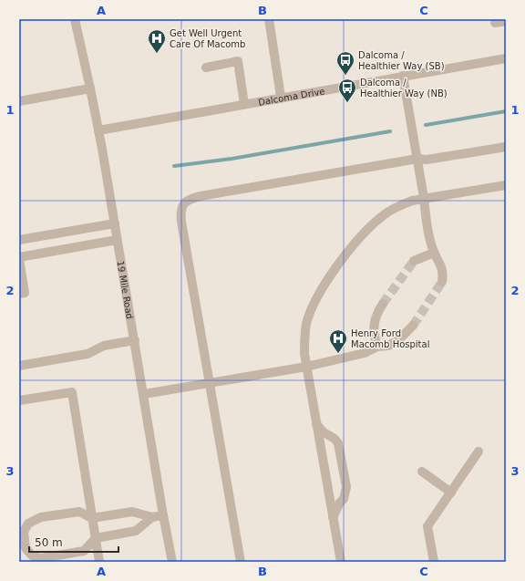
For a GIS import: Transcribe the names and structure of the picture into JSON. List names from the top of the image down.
{
  "streets": {
    "street": ["Dalcoma Drive", "19 Mile Road"]
  },
  "crossings": [
    ["Dalcoma Drive", "19 Mile Road"]
  ],
  "places": {
    "hospital": ["Get Well Urgent Care Of Macomb", "Henry Ford Macomb Hospital"],
    "bus stop": ["Dalcoma / Healthier Way (SB)", "Dalcoma / Healthier Way (NB)"]
  },
  "scale_bar": "50 m",
  "grid": {
    "columns": ["A", "B", "C"],
    "rows": ["1", "2", "3"]
  }
}
